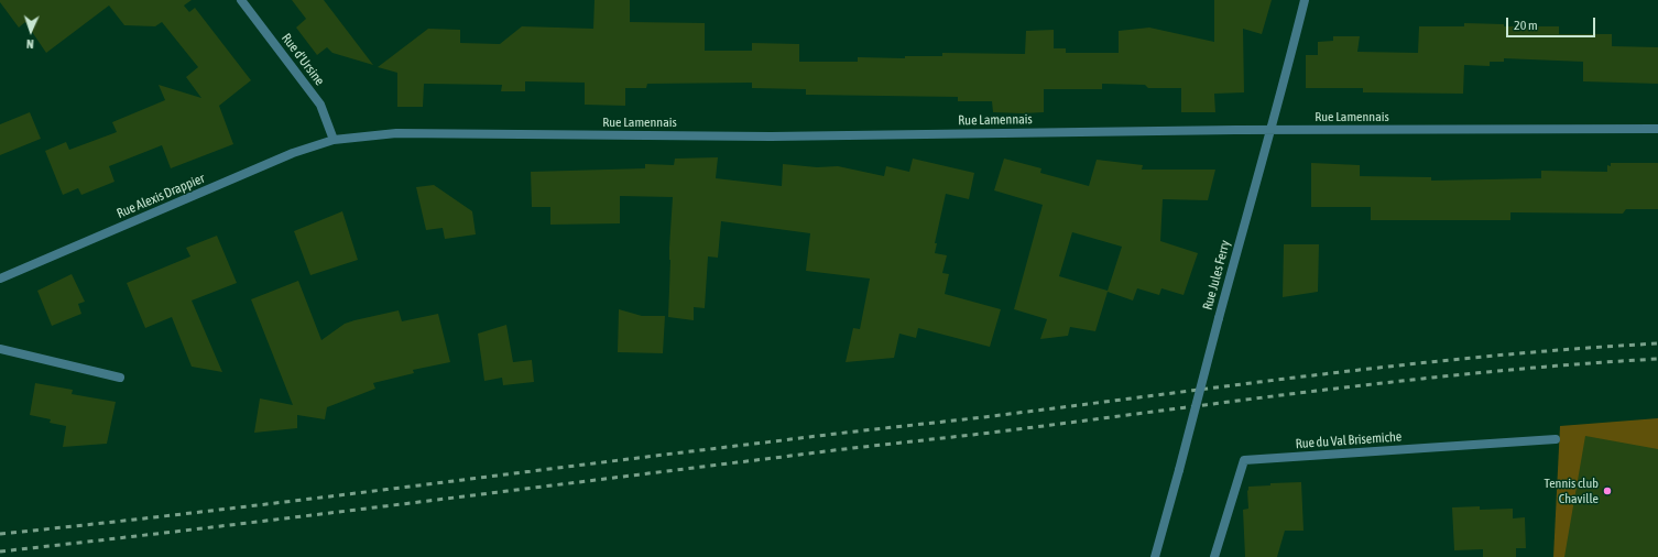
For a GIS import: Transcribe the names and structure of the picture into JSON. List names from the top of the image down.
{
  "streets": {
    "street": [
      "Rue d'Ursine",
      "Rue Lamennais",
      "Rue Alexis Drappier",
      "Rue Jules Ferry",
      "Rue du Val Brisemiche"
    ]
  },
  "crossings": [
    ["Rue d'Ursine", "Rue Lamennais"],
    ["Rue d'Ursine", "Rue Alexis Drappier"],
    ["Rue Lamennais", "Rue Alexis Drappier"],
    ["Rue Lamennais", "Rue Jules Ferry"]
  ],
  "places": ["Tennis club Chaville"],
  "scale_bar": "20 m",
  "north": "bottom"
}
